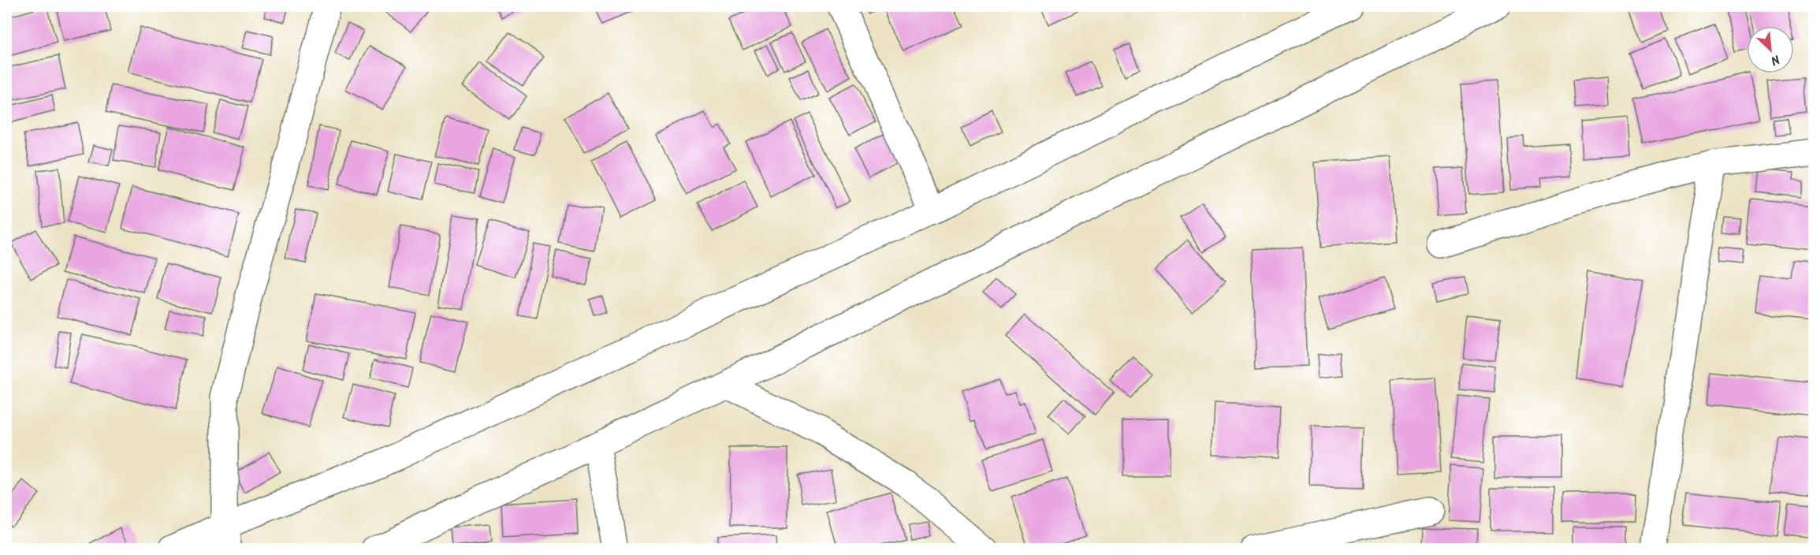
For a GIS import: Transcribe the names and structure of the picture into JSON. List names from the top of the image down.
{
  "north": "bottom right"
}
